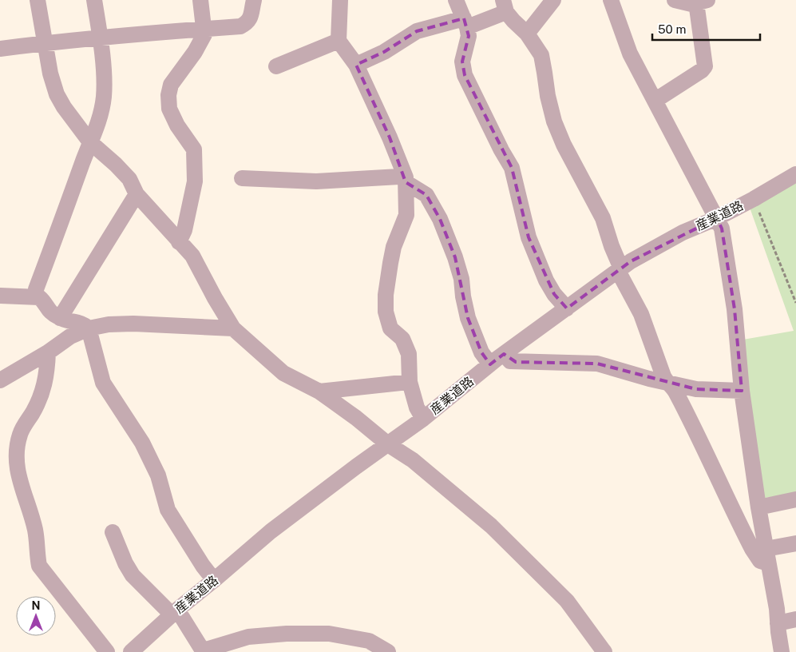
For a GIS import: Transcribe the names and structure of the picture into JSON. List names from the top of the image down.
{
  "streets": {
    "street": ["産業道路"]
  },
  "scale_bar": "50 m",
  "north": "top"
}
